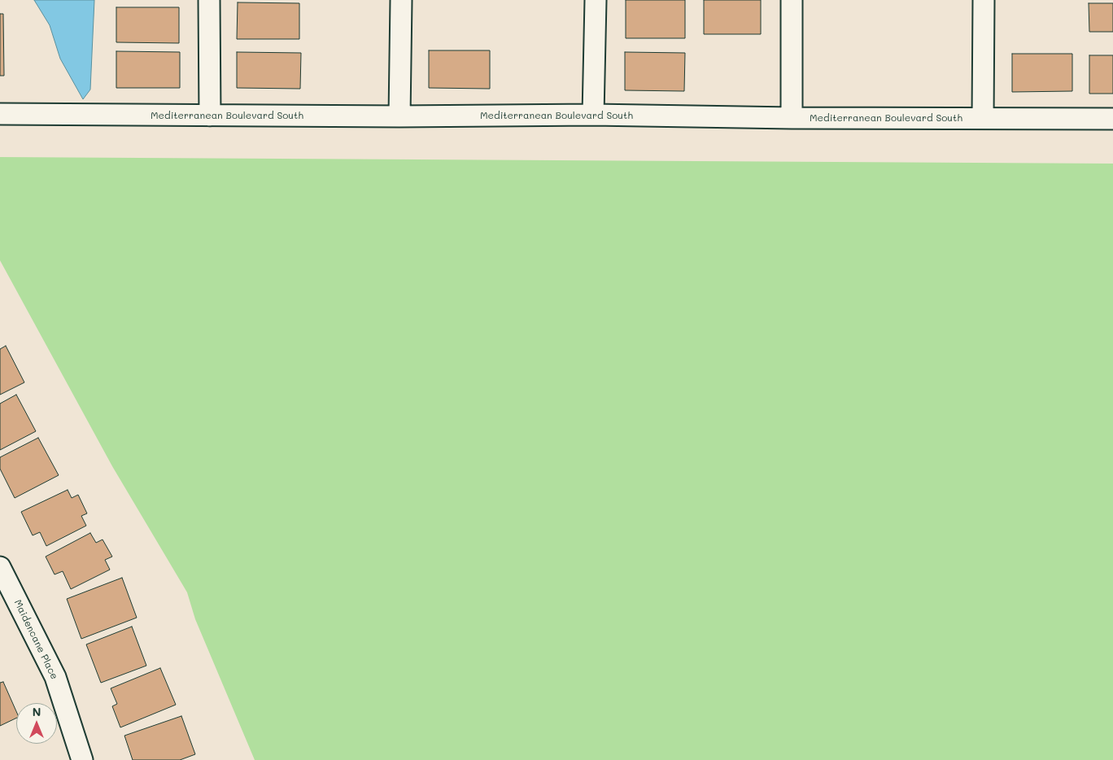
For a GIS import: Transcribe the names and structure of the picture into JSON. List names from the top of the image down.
{
  "streets": {
    "street": ["Mediterranean Boulevard South", "Maidencane Place"]
  },
  "north": "top"
}
